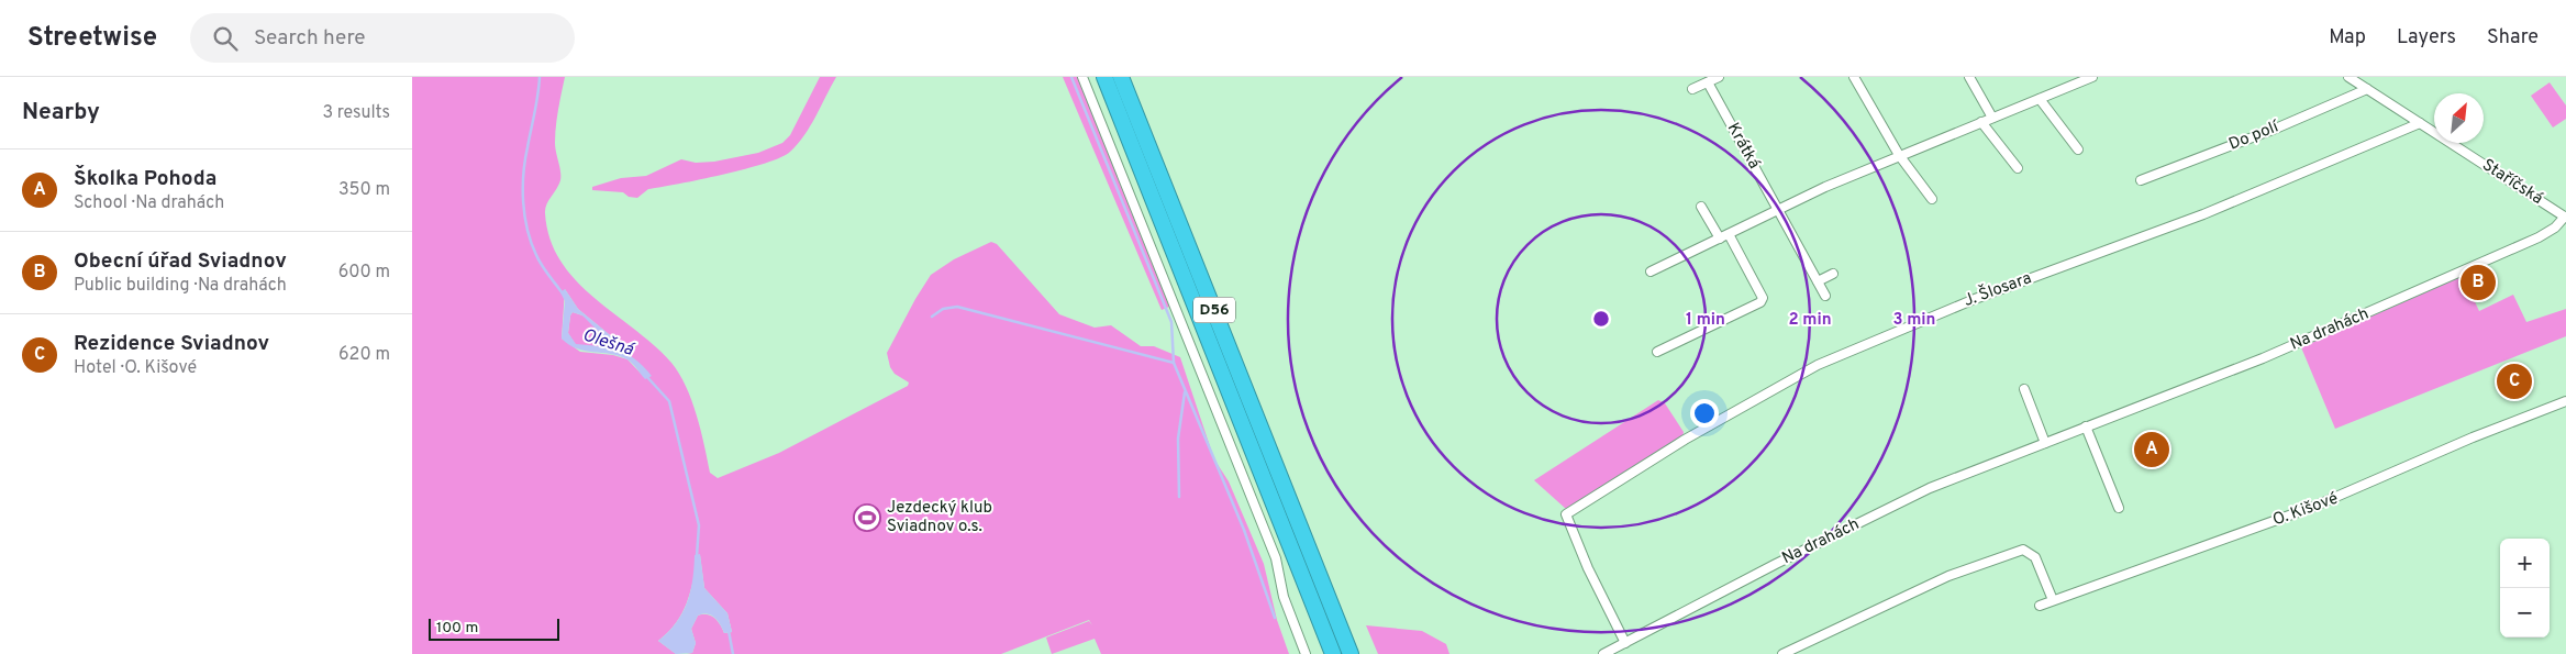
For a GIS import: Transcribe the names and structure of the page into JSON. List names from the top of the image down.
{
  "streets": {
    "highway": ["D56"],
    "street": [
      "Do polí",
      "Krátká",
      "Staříčská",
      "J. Šlosara",
      "Na drahách",
      "O. Kišové"
    ]
  },
  "crossings": [
    ["Do polí", "Staříčská"],
    ["Staříčská", "J. Šlosara"],
    ["Staříčská", "Na drahách"],
    ["J. Šlosara", "Na drahách"]
  ],
  "water": ["Olešná"],
  "places": {
    "sports": ["Jezdecký klub Sviadnov o.s."]
  },
  "scale_bar": "100 m",
  "north": "top right",
  "page": {
    "header": "Streetwise",
    "search": "Search here",
    "nav": ["Map", "Layers", "Share"],
    "heading": ["Nearby", "3 results"],
    "list": [
      {
        "mark": "A",
        "name": "Školka Pohoda",
        "note": "School · Na drahách",
        "value": "350 m"
      },
      {
        "mark": "B",
        "name": "Obecní úřad Sviadnov",
        "note": "Public building · Na drahách",
        "value": "600 m"
      },
      {
        "mark": "C",
        "name": "Rezidence Sviadnov",
        "note": "Hotel · O. Kišové",
        "value": "620 m"
      }
    ],
    "pins": ["B", "C", "A"],
    "map_buttons": ["+", "−"],
    "scale": "100 m"
  },
  "rings": ["1 min", "2 min", "3 min"]
}
